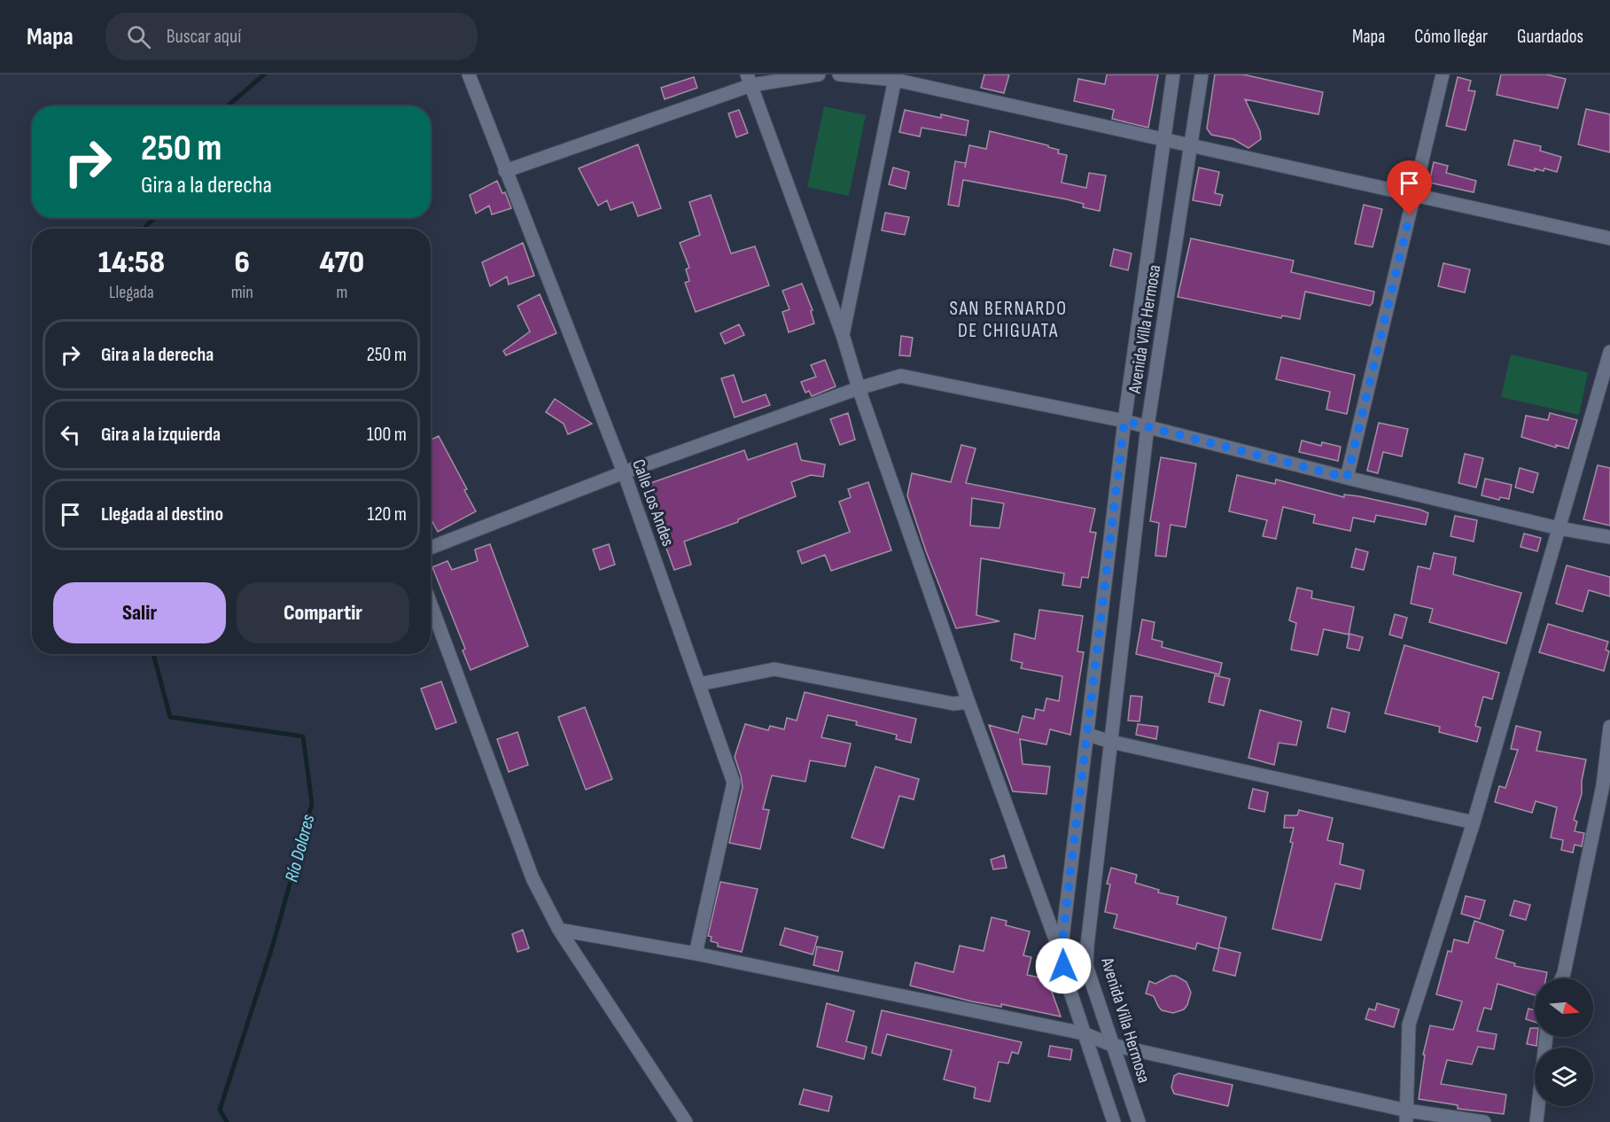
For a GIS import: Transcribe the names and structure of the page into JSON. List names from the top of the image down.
{
  "streets": {
    "street": ["Avenida Villa Hermosa", "Calle Los Andes"]
  },
  "districts": ["SAN BERNARDO DE CHIGUATA"],
  "water": ["Río Dolores"],
  "north": "right",
  "page": {
    "header": "Mapa",
    "search": "Buscar aquí",
    "nav": ["Mapa", "Cómo llegar", "Guardados"],
    "turn": ["250 m", "Gira a la derecha"],
    "eta": [
      "14:58",
      "Llegada",
      "6",
      "min",
      "470",
      "m"
    ],
    "list": [
      {
        "name": "Gira a la derecha",
        "value": "250 m"
      },
      {
        "name": "Gira a la izquierda",
        "value": "100 m"
      },
      {
        "name": "Llegada al destino",
        "value": "120 m"
      }
    ],
    "buttons": ["Salir", "Compartir"]
  }
}
